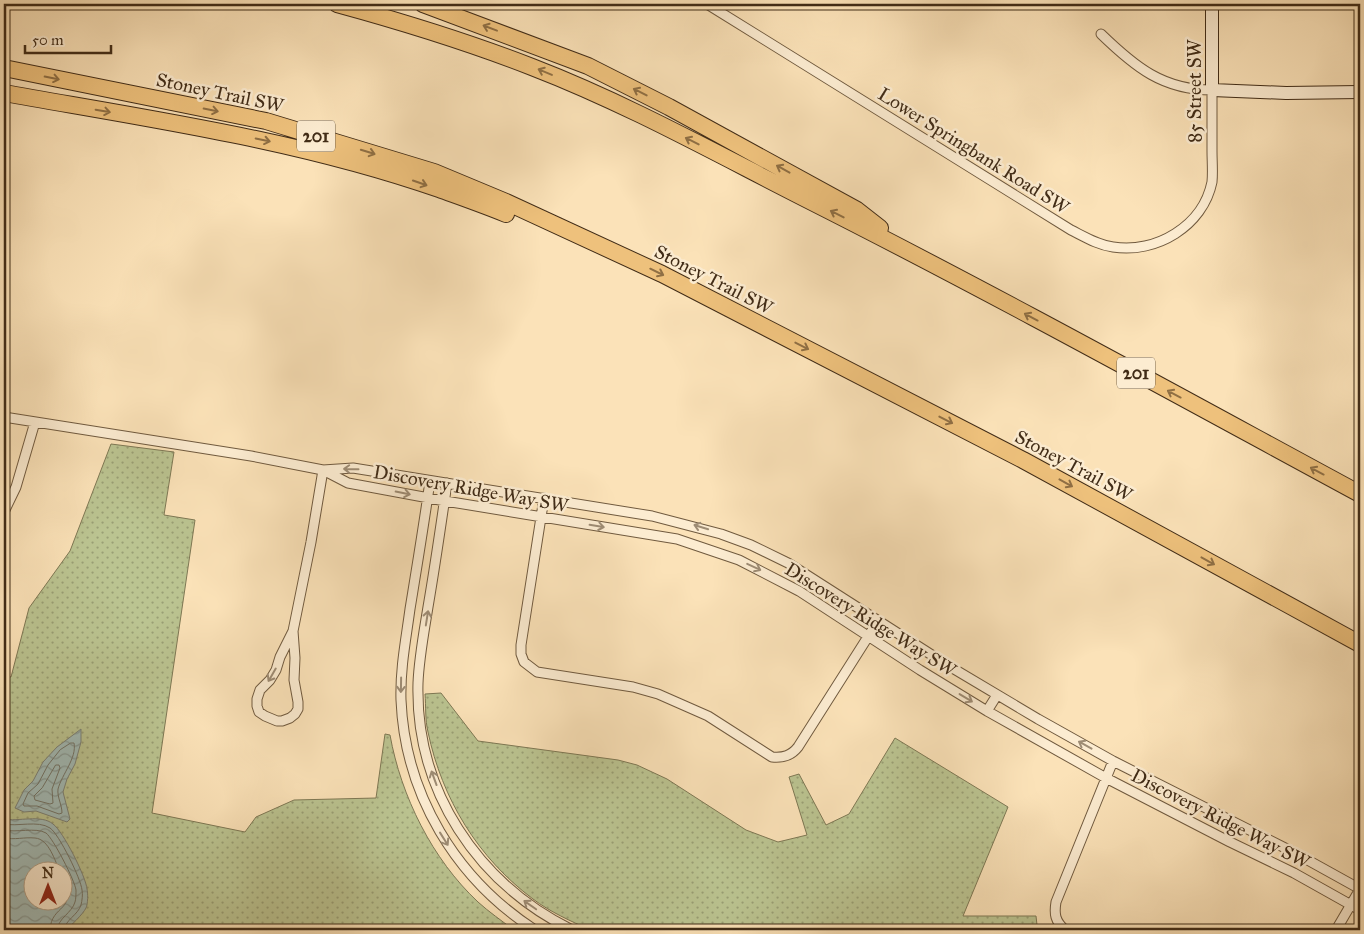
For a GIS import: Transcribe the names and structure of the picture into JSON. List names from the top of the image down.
{
  "streets": {
    "highway": ["Stoney Trail SW", "201"],
    "street": ["85 Street SW", "Lower Springbank Road SW", "Discovery Ridge Way SW"]
  },
  "crossings": [
    ["85 Street SW", "Lower Springbank Road SW"]
  ],
  "scale_bar": "50 m",
  "north": "top"
}
